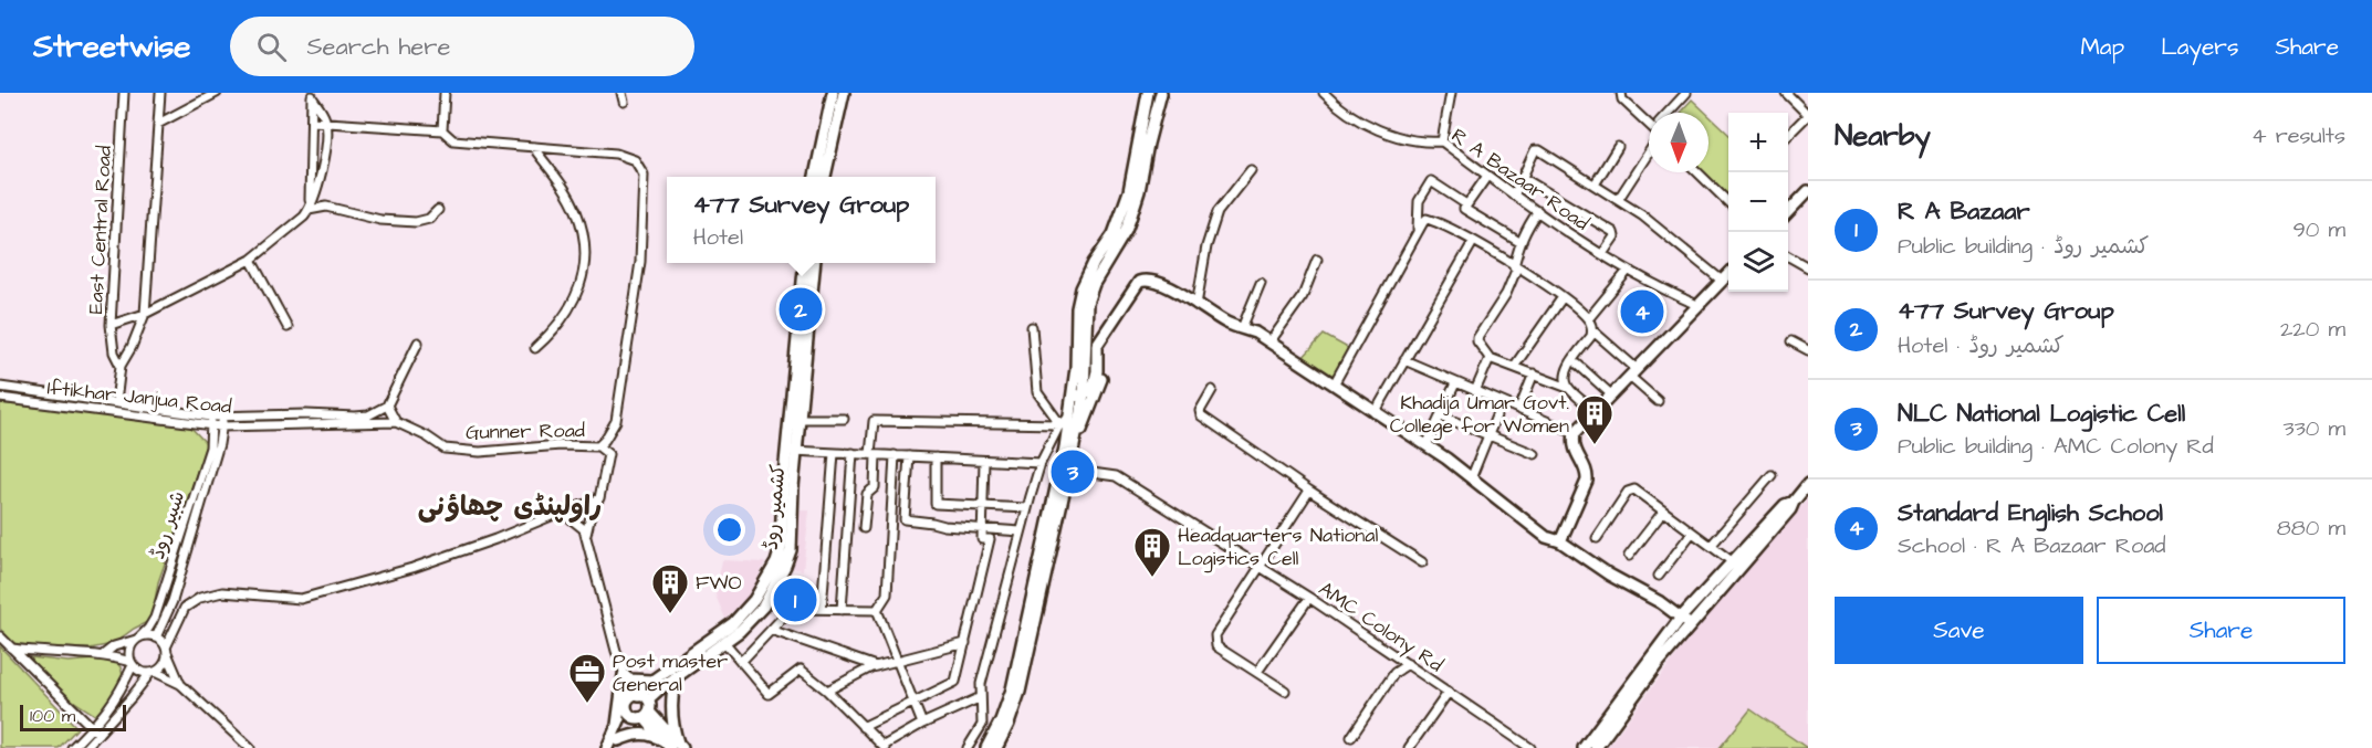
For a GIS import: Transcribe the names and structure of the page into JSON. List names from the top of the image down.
{
  "streets": {
    "street": [
      "R A Bazaar Road",
      "East Central Road",
      "Iftikhar Janjua Road",
      "Gunner Road",
      "کشمیر روڈ",
      "شبیر روڈ",
      "AMC Colony Rd"
    ]
  },
  "crossings": [
    ["Iftikhar Janjua Road", "Gunner Road"],
    ["Iftikhar Janjua Road", "شبیر روڈ"]
  ],
  "districts": ["راولپنڈی چھاؤنی"],
  "places": {
    "building": ["Khadija Umar Govt. College for Women", "Headquarters National Logistics Cell", "FWO"],
    "office": ["Post master General"]
  },
  "scale_bar": "100 m",
  "north": "bottom",
  "page": {
    "header": "Streetwise",
    "search": "Search here",
    "nav": ["Map", "Layers", "Share"],
    "heading": ["Nearby", "4 results"],
    "map_buttons": ["+", "−"],
    "popup": ["477 Survey Group", "Hotel"],
    "list": [
      {
        "mark": "1",
        "name": "R A Bazaar",
        "note": "Public building · کشمیر روڈ",
        "value": "90 m"
      },
      {
        "mark": "2",
        "name": "477 Survey Group",
        "note": "Hotel · کشمیر روڈ",
        "value": "220 m"
      },
      {
        "mark": "3",
        "name": "NLC National Logistic Cell",
        "note": "Public building · AMC Colony Rd",
        "value": "330 m"
      },
      {
        "mark": "4",
        "name": "Standard English School",
        "note": "School · R A Bazaar Road",
        "value": "880 m"
      }
    ],
    "pins": [
      "2",
      "4",
      "3",
      "1"
    ],
    "buttons": ["Save", "Share"],
    "scale": "100 m"
  }
}
